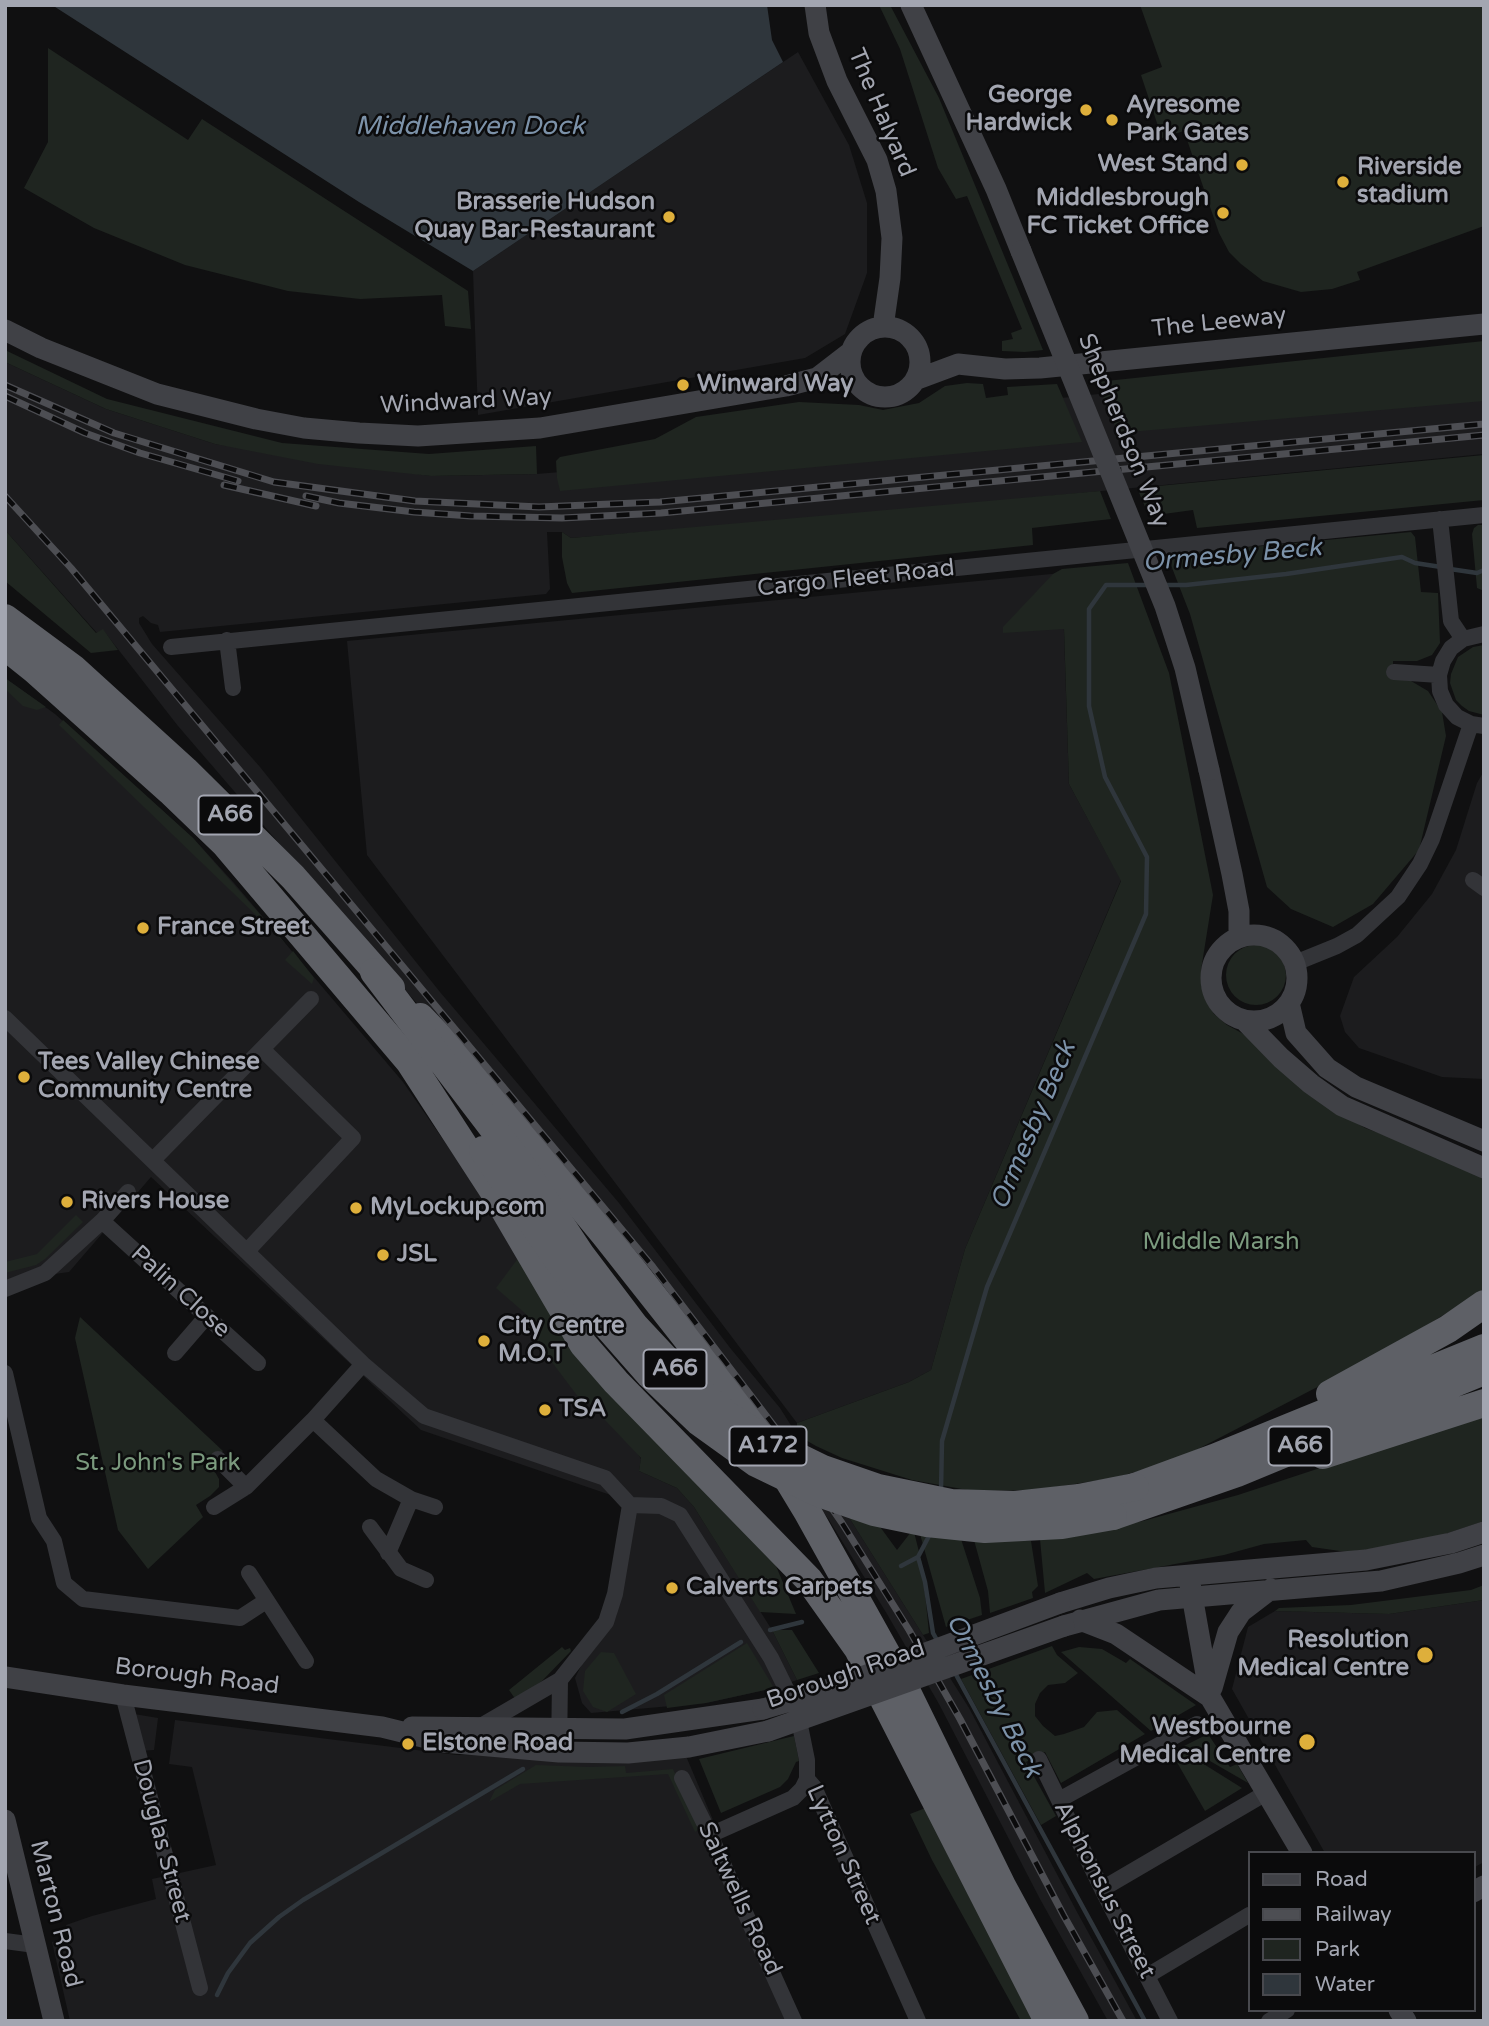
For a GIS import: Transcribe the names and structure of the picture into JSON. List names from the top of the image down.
{
  "streets": {
    "highway": ["A66", "A172"],
    "street": [
      "The Halyard",
      "The Leeway",
      "Windward Way",
      "Shepherdson Way",
      "Cargo Fleet Road",
      "Palin Close",
      "Borough Road",
      "Douglas Street",
      "Lytton Street",
      "Alphonsus Street",
      "Saltwells Road",
      "Marton Road"
    ]
  },
  "crossings": [
    ["The Halyard", "The Leeway"],
    ["The Halyard", "Windward Way"],
    ["The Leeway", "Windward Way"],
    ["A66", "A172"],
    ["Borough Road", "Douglas Street"]
  ],
  "water": ["Middlehaven Dock", "Ormesby Beck"],
  "parks": ["Middle Marsh", "St. John's Park"],
  "places": [
    "George Hardwick",
    "Ayresome Park Gates",
    "West Stand",
    "Riverside stadium",
    "Middlesbrough FC Ticket Office",
    "Brasserie Hudson Quay Bar-Restaurant",
    "Winward Way",
    "France Street",
    "Tees Valley Chinese Community Centre",
    "Rivers House",
    "MyLockup.com",
    "JSL",
    "City Centre M.O.T",
    "TSA",
    "Calverts Carpets",
    "Resolution Medical Centre",
    "Westbourne Medical Centre",
    "Elstone Road"
  ],
  "legend": [
    "Road",
    "Railway",
    "Park",
    "Water"
  ]
}
